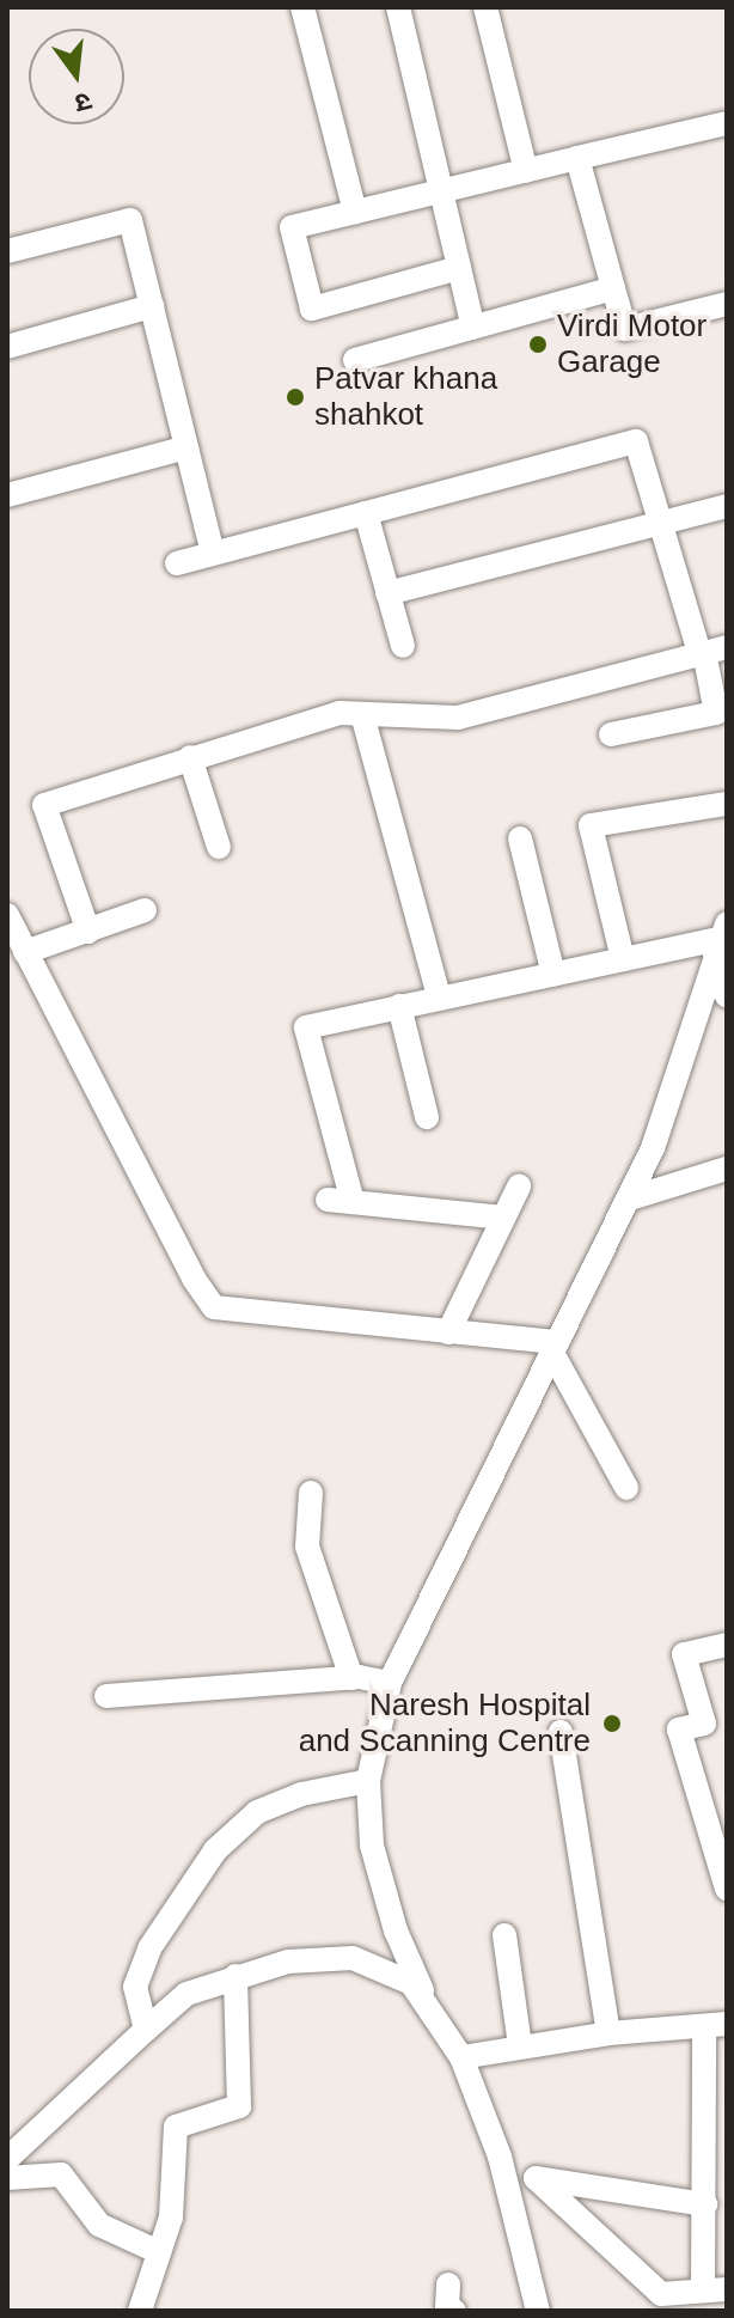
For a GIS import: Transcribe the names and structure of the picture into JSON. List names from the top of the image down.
{
  "places": ["Virdi Motor Garage", "Patvar khana shahkot", "Naresh Hospital and Scanning Centre"],
  "north": "bottom"
}
